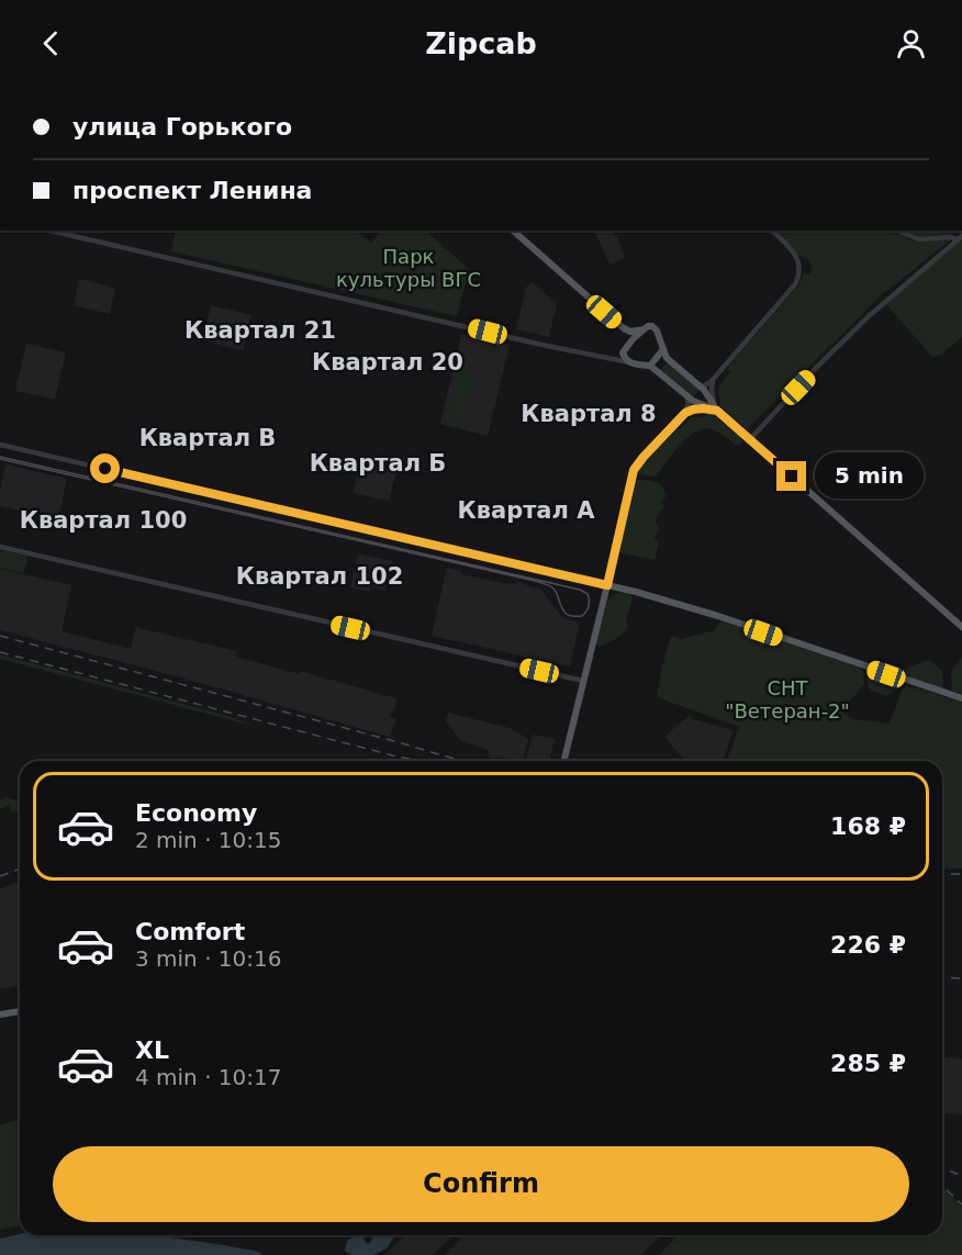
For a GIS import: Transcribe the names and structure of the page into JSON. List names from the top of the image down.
{
  "districts": [
    "Квартал 21",
    "Квартал 20",
    "Квартал 8",
    "Квартал В",
    "Квартал Б",
    "Квартал А",
    "Квартал 100",
    "Квартал 102"
  ],
  "parks": ["Парк культуры ВГС", "СНТ \"Ветеран-2\""],
  "page": {
    "header": "Zipcab",
    "banner": ["улица Горького", "проспект Ленина"],
    "bubble": "5 min",
    "list": [
      {
        "name": "Economy",
        "note": "2 min · 10:15",
        "value": "168 ₽"
      },
      {
        "name": "Comfort",
        "note": "3 min · 10:16",
        "value": "226 ₽"
      },
      {
        "name": "XL",
        "note": "4 min · 10:17",
        "value": "285 ₽"
      }
    ],
    "buttons": "Confirm"
  }
}
